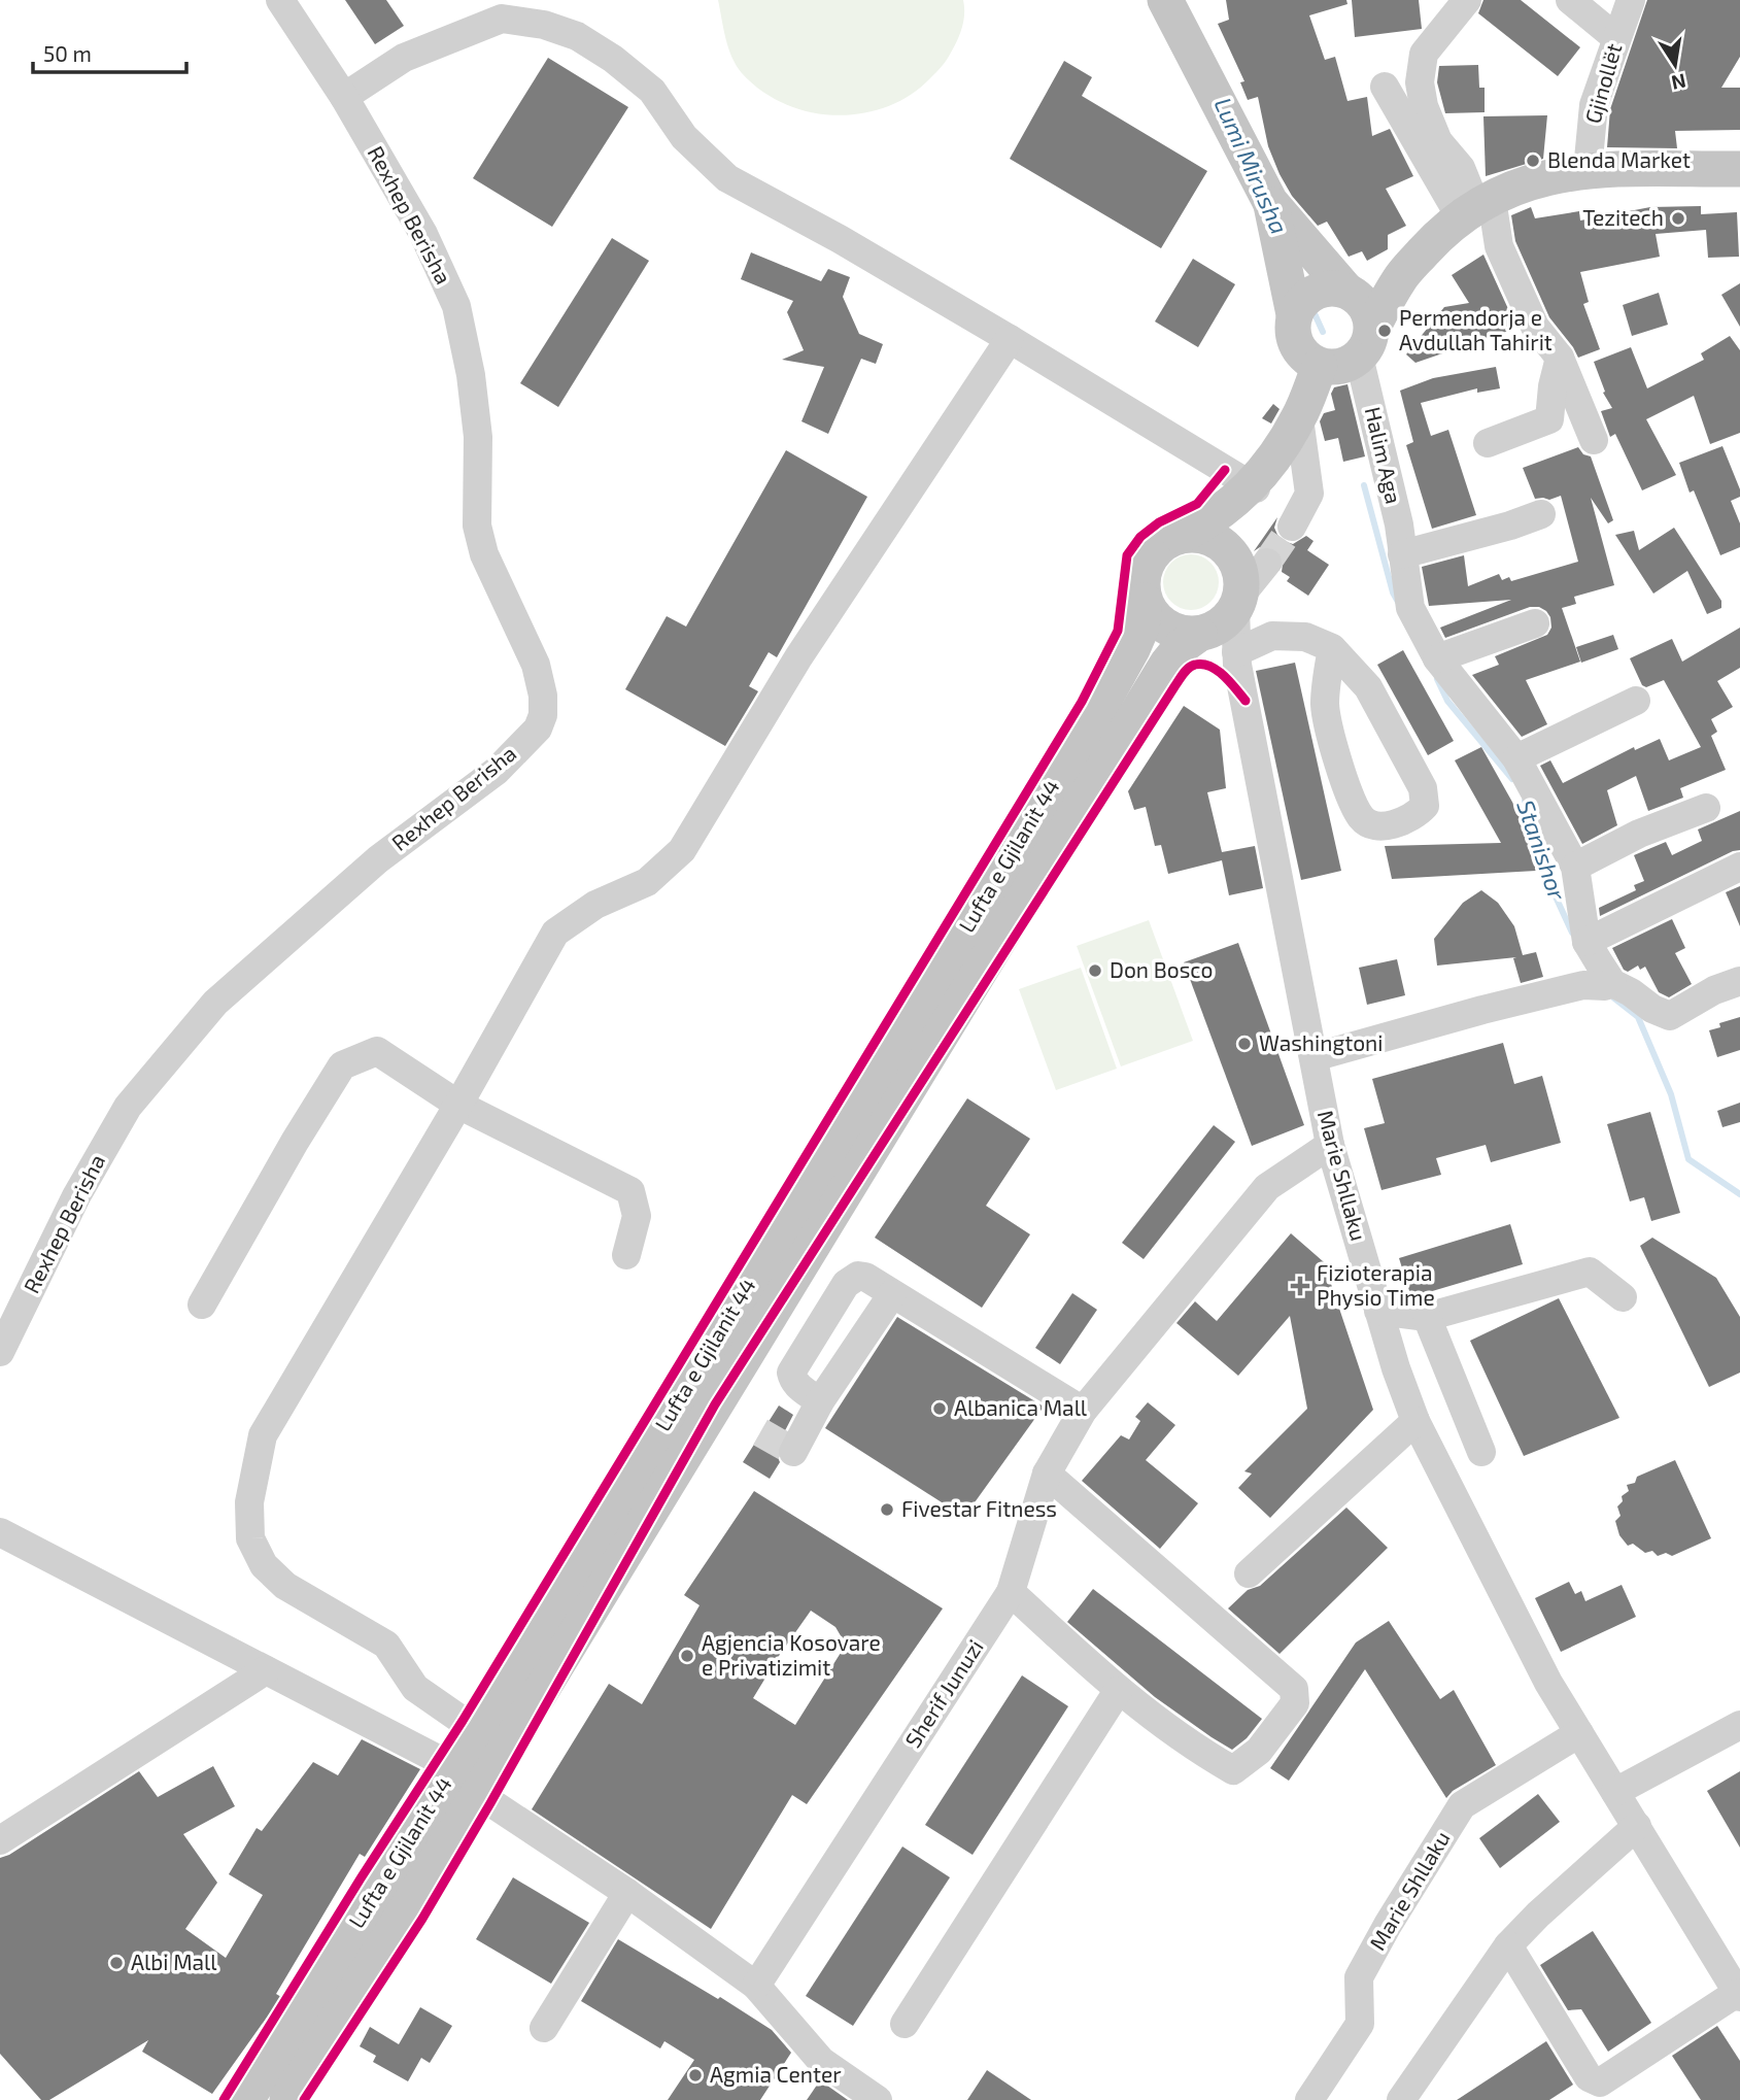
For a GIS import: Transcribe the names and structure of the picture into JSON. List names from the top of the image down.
{
  "streets": {
    "main road": ["Lufta e Gjilanit 44"],
    "street": [
      "Gjinollët",
      "Rexhep Berisha",
      "Halim Aga",
      "Marie Shllaku",
      "Sherif Junuzi"
    ]
  },
  "crossings": [
    ["Lufta e Gjilanit 44", "Marie Shllaku"],
    ["Marie Shllaku", "Sherif Junuzi"]
  ],
  "water": ["Lumi Mirusha", "Stanishor"],
  "places": {
    "other": [
      "Blenda Market",
      "Tezitech",
      "Permendorja e Avdullah Tahirit",
      "Don Bosco",
      "Washingtoni",
      "Albanica Mall",
      "Fivestar Fitness",
      "Agjencia Kosovare e Privatizimit",
      "Albi Mall",
      "Agmia Center"
    ],
    "health": ["Fizioterapia Physio Time"]
  },
  "scale_bar": "50 m",
  "north": "bottom"
}
